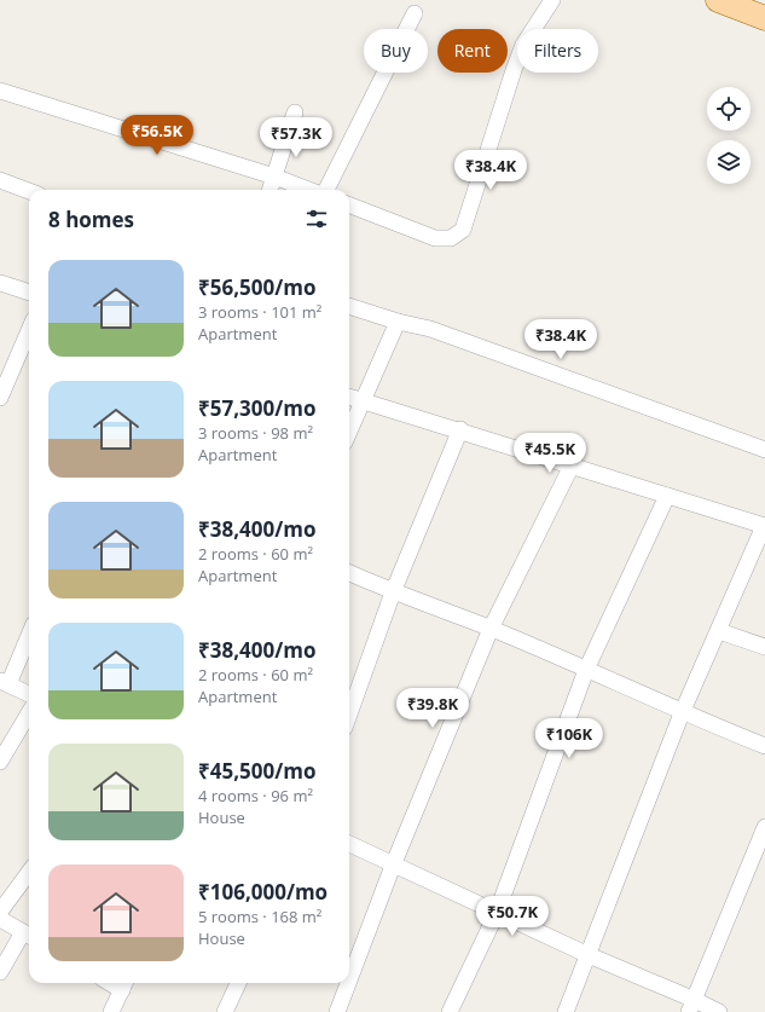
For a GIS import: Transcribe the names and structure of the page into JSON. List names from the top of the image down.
{
  "page": {
    "chip": ["Buy", "Rent", "Filters"],
    "price": [
      "₹56.5K",
      "₹57.3K",
      "₹38.4K",
      "₹38.4K",
      "₹45.5K",
      "₹39.8K",
      "₹106K",
      "₹50.7K"
    ],
    "heading": "8 homes",
    "list": [
      {
        "name": "₹56,500/mo",
        "note": "3 rooms · 101 m² · Apartment"
      },
      {
        "name": "₹57,300/mo",
        "note": "3 rooms · 98 m² · Apartment"
      },
      {
        "name": "₹38,400/mo",
        "note": "2 rooms · 60 m² · Apartment"
      },
      {
        "name": "₹38,400/mo",
        "note": "2 rooms · 60 m² · Apartment"
      },
      {
        "name": "₹45,500/mo",
        "note": "4 rooms · 96 m² · House"
      },
      {
        "name": "₹106,000/mo",
        "note": "5 rooms · 168 m² · House"
      }
    ]
  }
}
